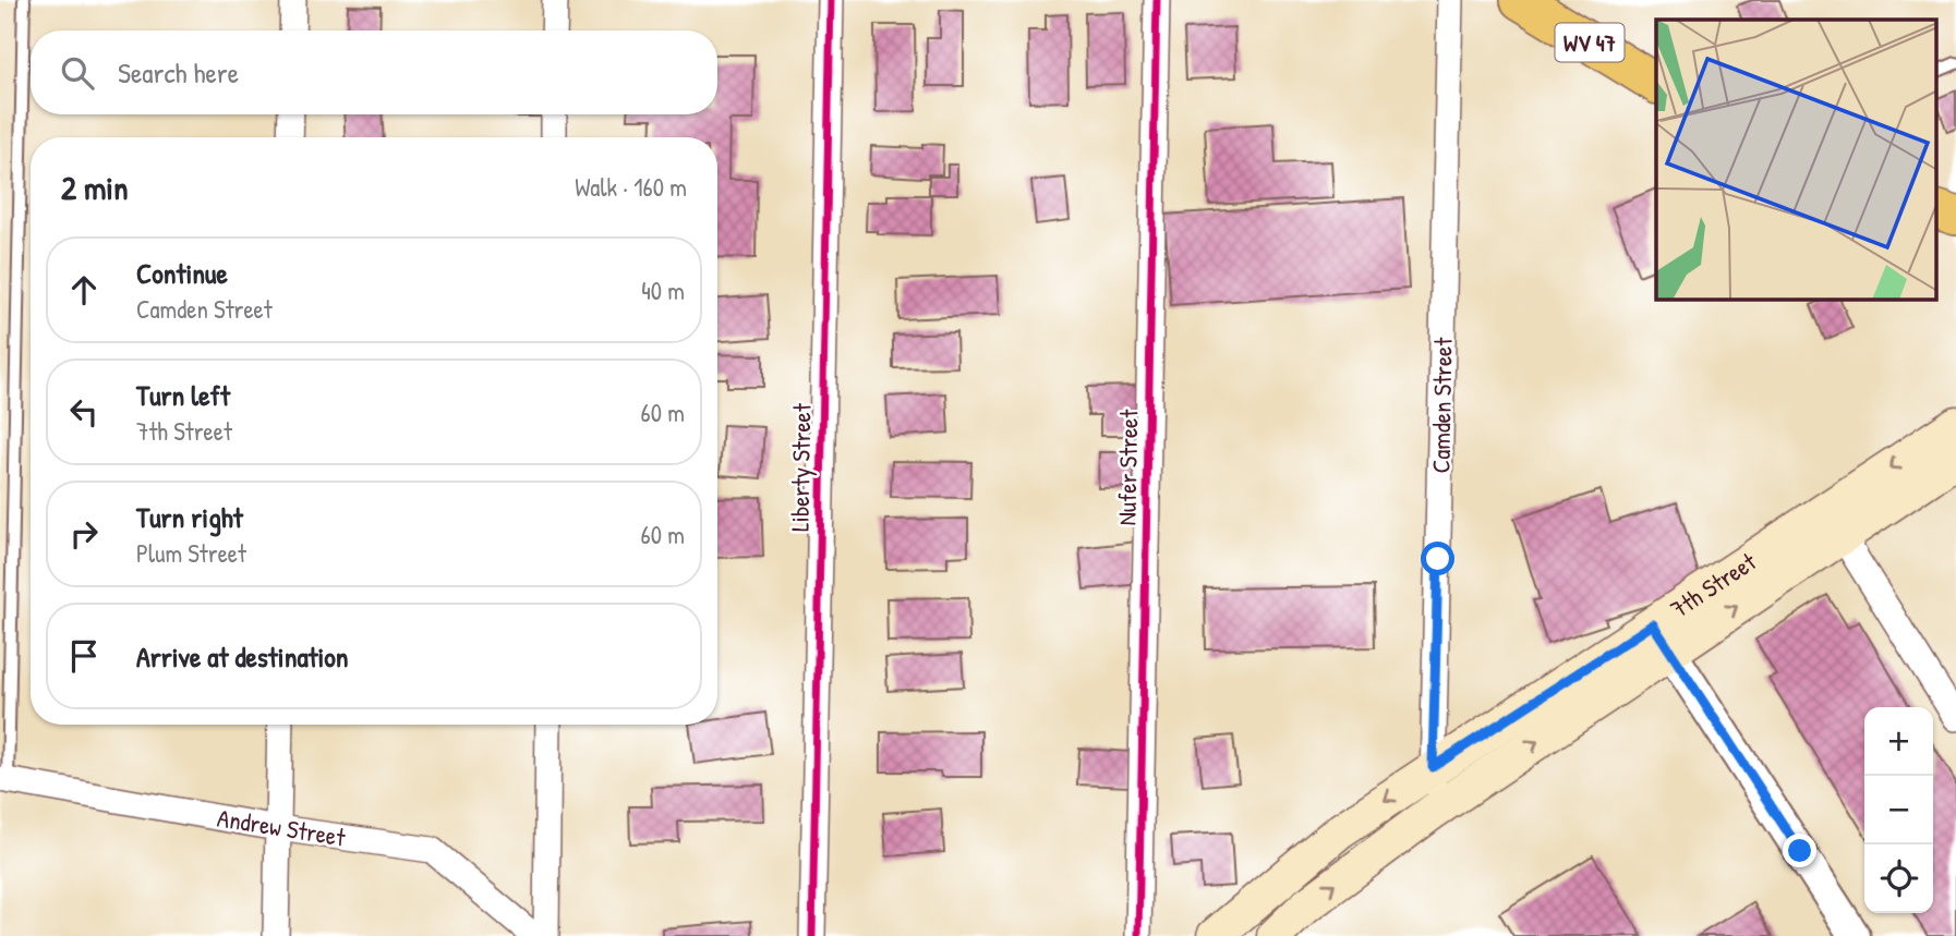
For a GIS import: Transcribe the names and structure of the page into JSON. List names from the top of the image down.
{
  "streets": {
    "main road": ["WV 47", "7th Street"],
    "street": [
      "Camden Street",
      "Liberty Street",
      "Nufer Street",
      "Andrew Street"
    ]
  },
  "crossings": [
    ["Camden Street", "7th Street"]
  ],
  "page": {
    "search": "Search here",
    "heading": ["2 min", "Walk · 160 m"],
    "list": [
      ["Continue", "Camden Street", "40 m"],
      ["Turn left", "7th Street", "60 m"],
      ["Turn right", "Plum Street", "60 m"],
      "Arrive at destination"
    ],
    "map_buttons": ["+", "−"]
  }
}
